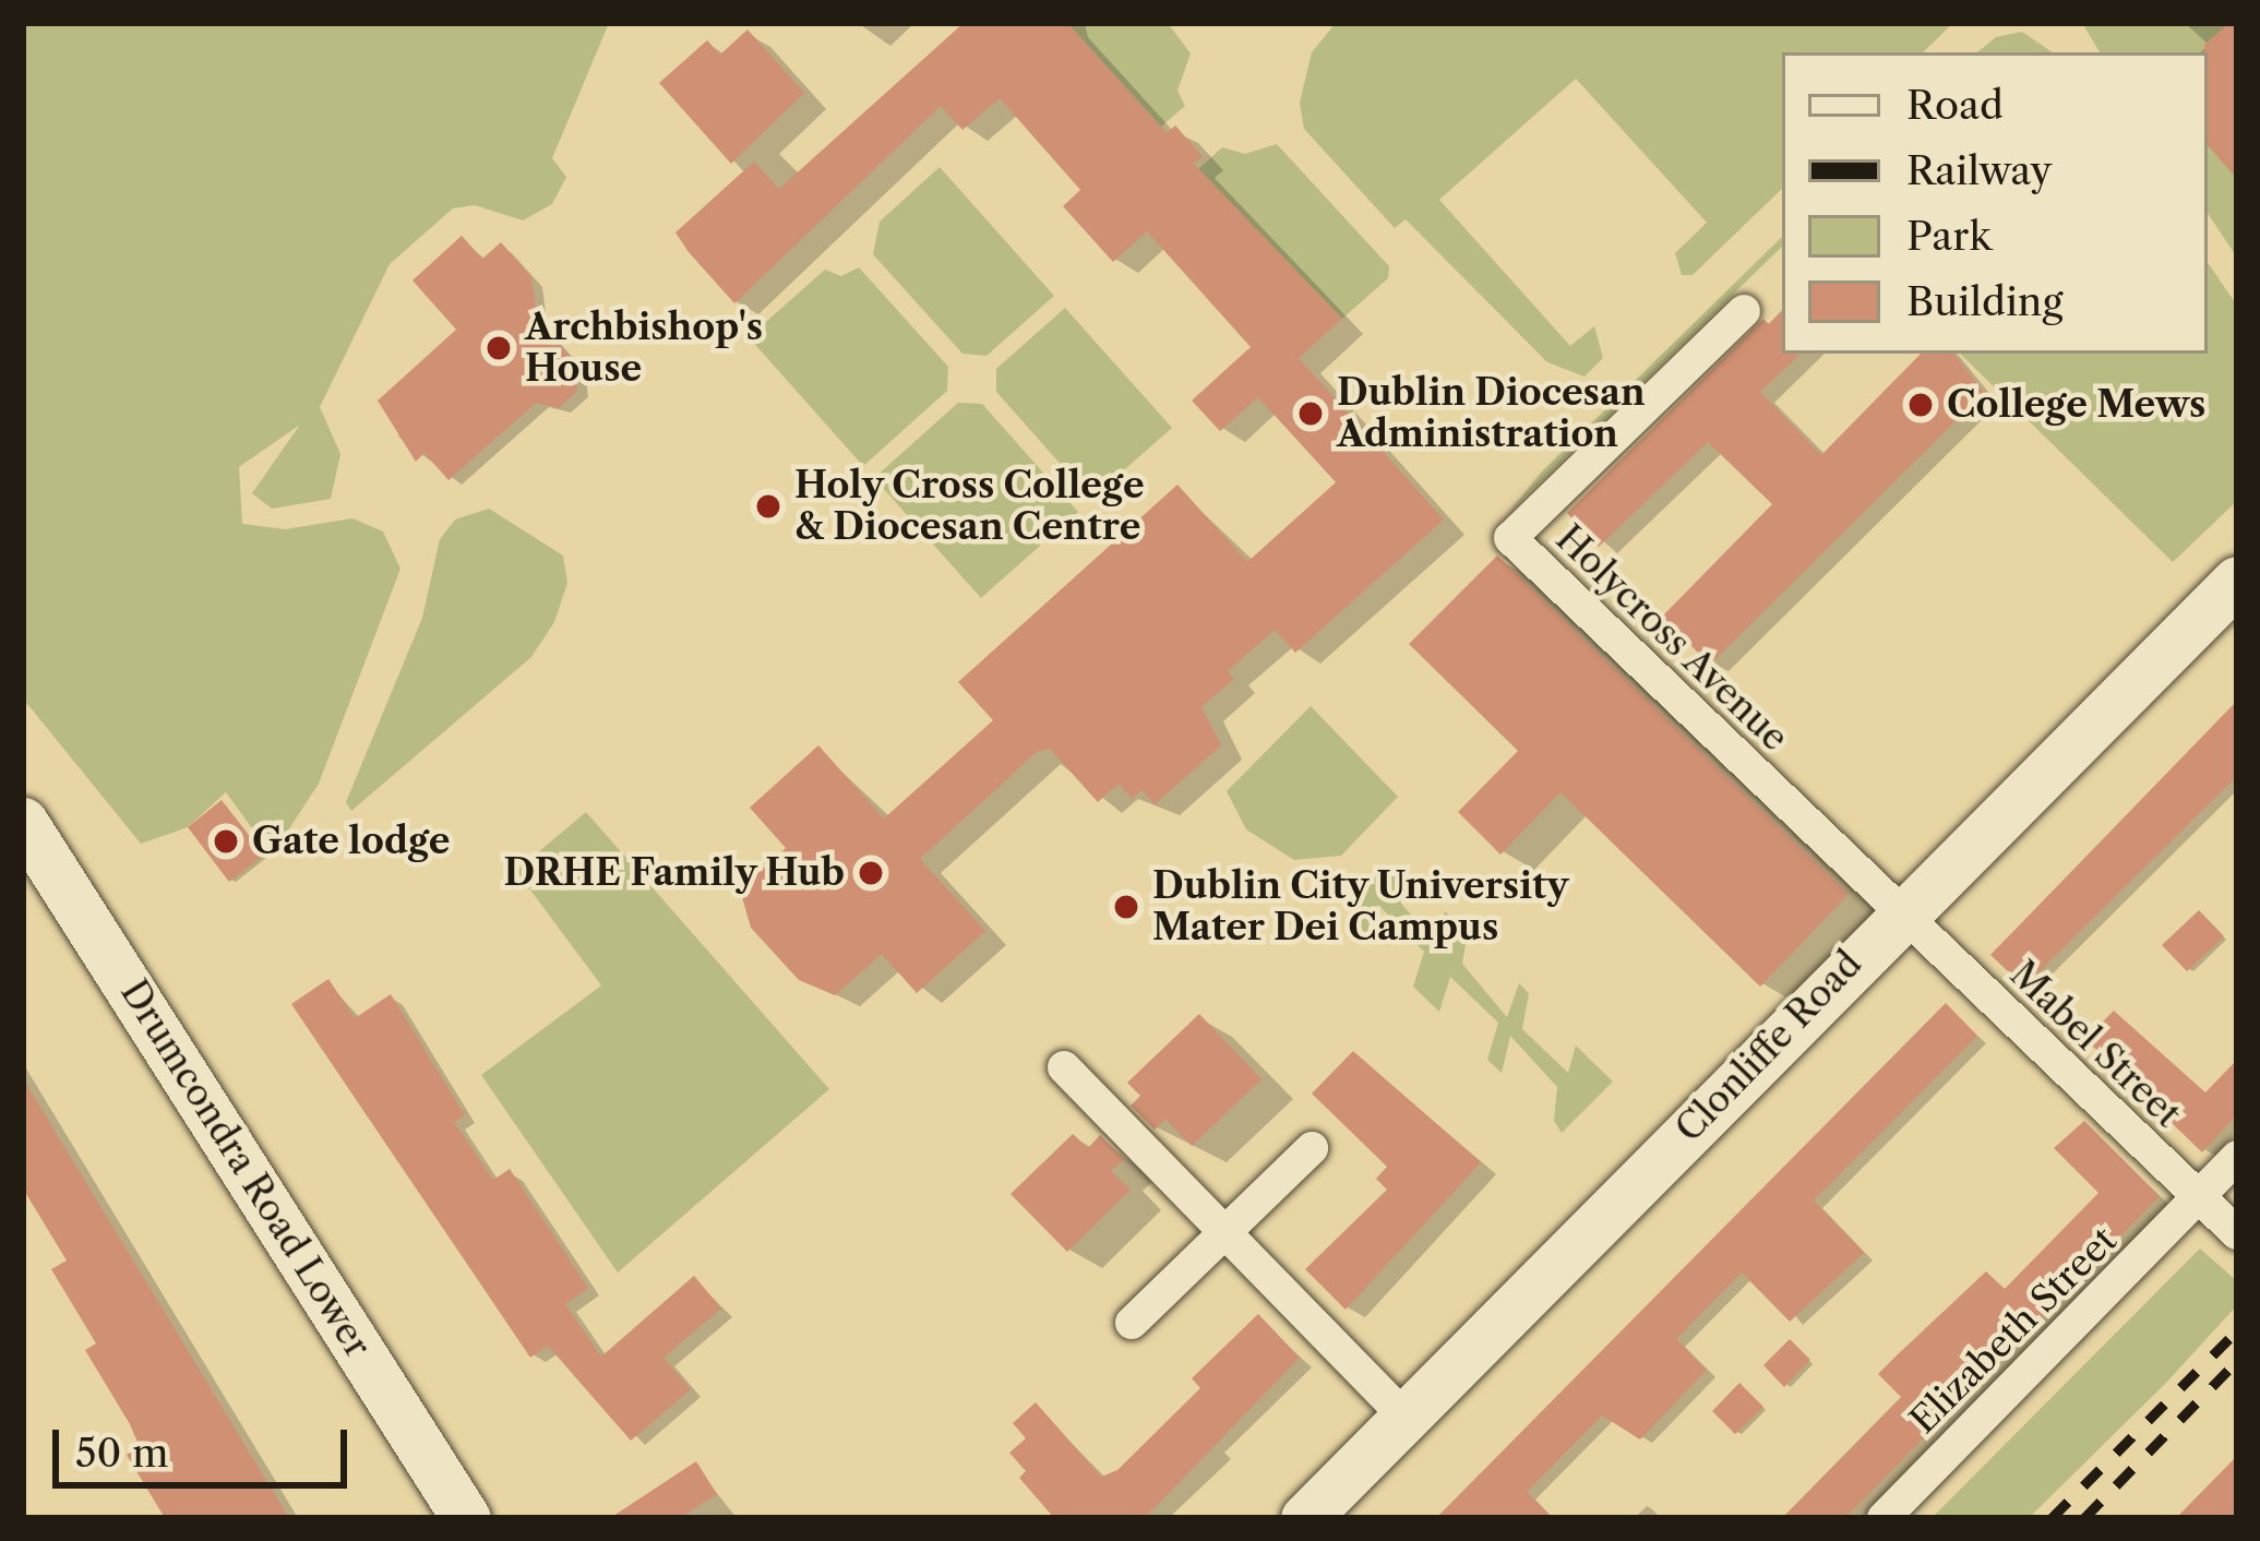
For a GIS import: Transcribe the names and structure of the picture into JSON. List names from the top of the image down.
{
  "streets": {
    "main road": ["Clonliffe Road", "Drumcondra Road Lower"],
    "street": ["Holycross Avenue", "Mabel Street", "Elizabeth Street"]
  },
  "crossings": [
    ["Holycross Avenue", "Mabel Street"],
    ["Holycross Avenue", "Clonliffe Road"],
    ["Mabel Street", "Clonliffe Road"],
    ["Mabel Street", "Elizabeth Street"]
  ],
  "places": [
    "Archbishop's House",
    "College Mews",
    "Dublin Diocesan Administration",
    "Holy Cross College & Diocesan Centre",
    "Gate lodge",
    "DRHE Family Hub",
    "Dublin City University Mater Dei Campus"
  ],
  "legend": [
    "Road",
    "Railway",
    "Park",
    "Building"
  ],
  "scale_bar": "50 m"
}
